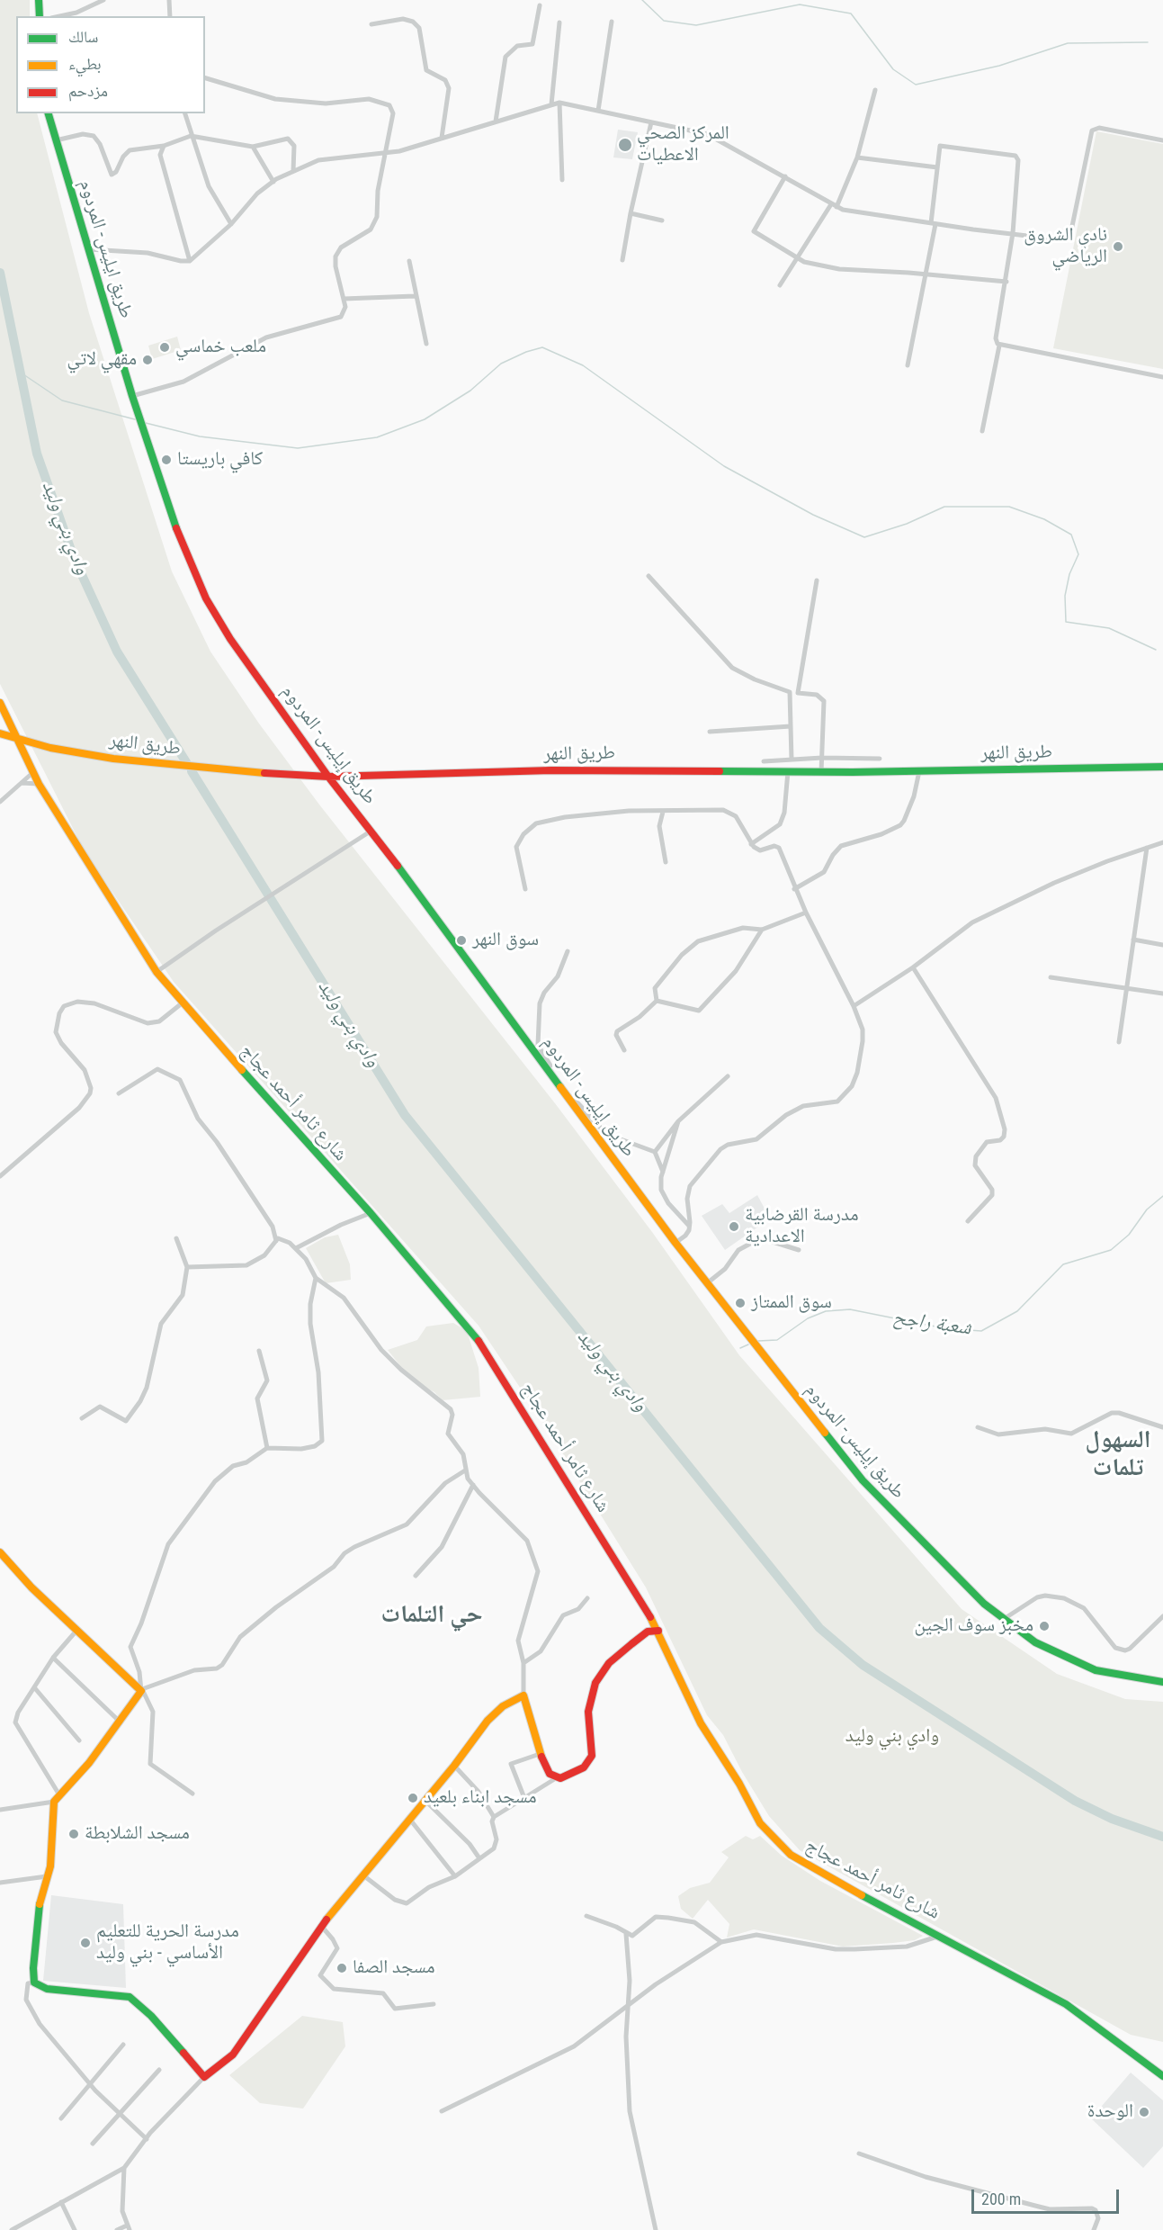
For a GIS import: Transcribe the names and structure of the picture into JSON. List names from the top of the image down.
{
  "streets": {
    "main road": [
      "طريق ايليس- المردوم",
      "طريق النهر",
      "طريق إيليس- المردوم",
      "شارع ثامر أحمد عجاج"
    ]
  },
  "crossings": [
    ["طريق ايليس- المردوم", "طريق إيليس- المردوم"],
    ["طريق النهر", "طريق إيليس- المردوم"],
    ["طريق النهر", "شارع ثامر أحمد عجاج"]
  ],
  "districts": ["السهول تلمات", "حي التلمات"],
  "water": ["وادي بني وليد", "شعبة راجح"],
  "parks": ["وادي بني وليد"],
  "places": [
    "المركز الصحي الاعطيات",
    "نادي الشروق الرياضي",
    "ملعب خماسي",
    "مقهي لاتي",
    "كافي باريستا",
    "سوق النهر",
    "مدرسة القرضابية الاعدادية",
    "سوق الممتاز",
    "مخبز سوف الجين",
    "مسجد ابناء بلعيد",
    "مسجد الشلابطة",
    "مدرسة الحرية للتعليم الأساسي - بني وليد",
    "مسجد الصفا",
    "الوحدة"
  ],
  "legend": ["سالك", "بطيء", "مزدحم"],
  "scale_bar": "200 m"
}
